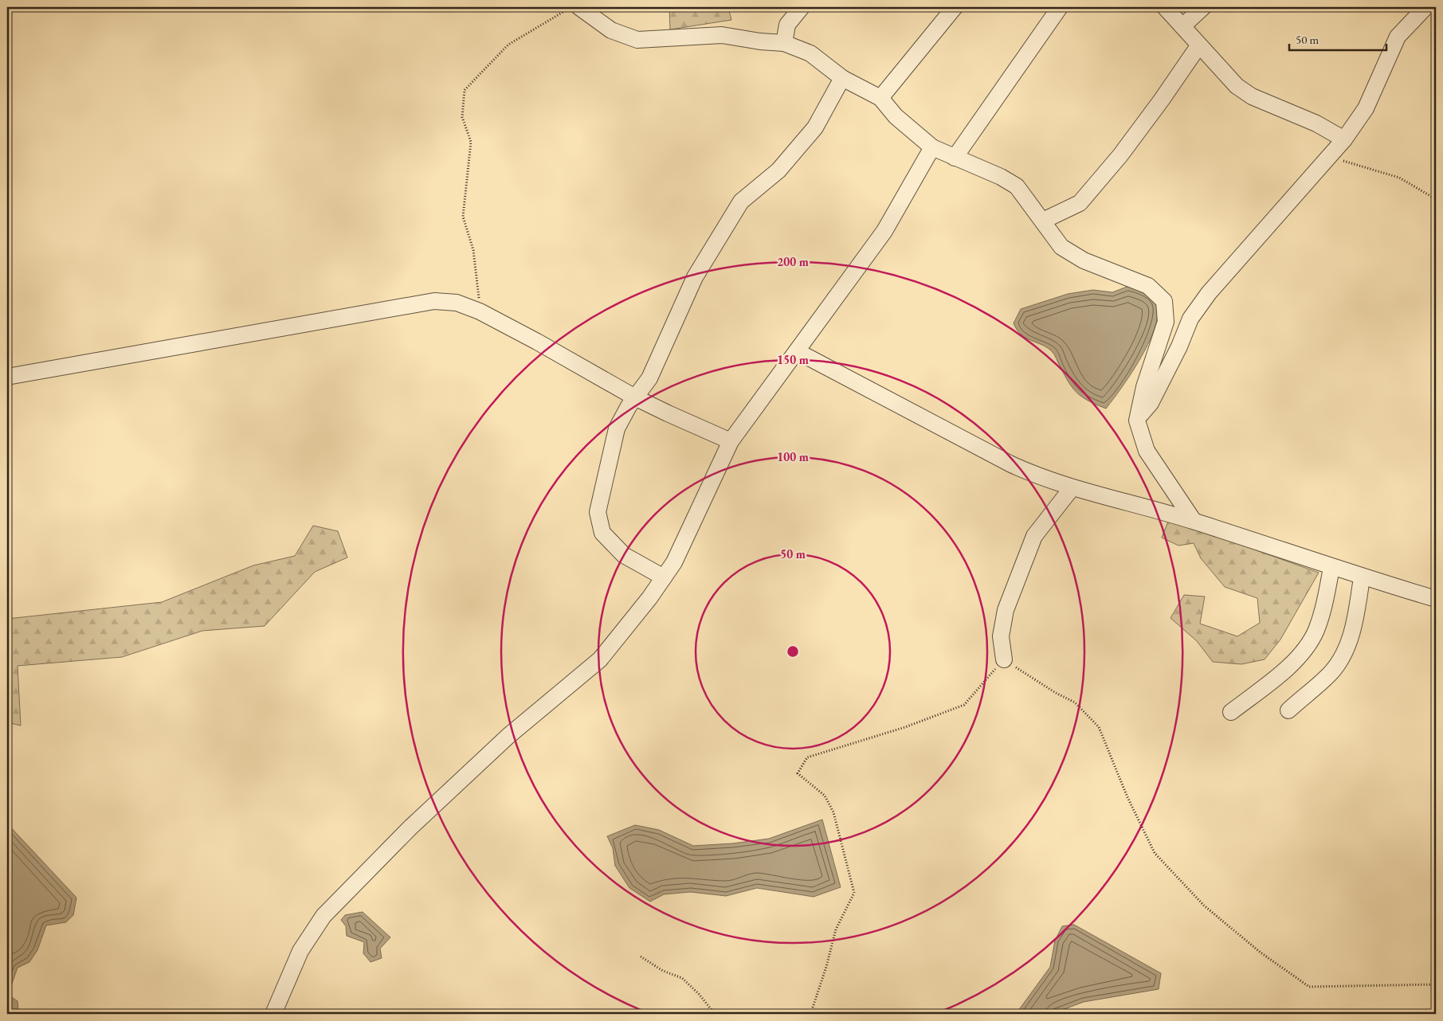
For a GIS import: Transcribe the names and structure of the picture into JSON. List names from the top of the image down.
{
  "scale_bar": "50 m",
  "rings": [
    "200 m",
    "150 m",
    "100 m",
    "50 m"
  ]
}
